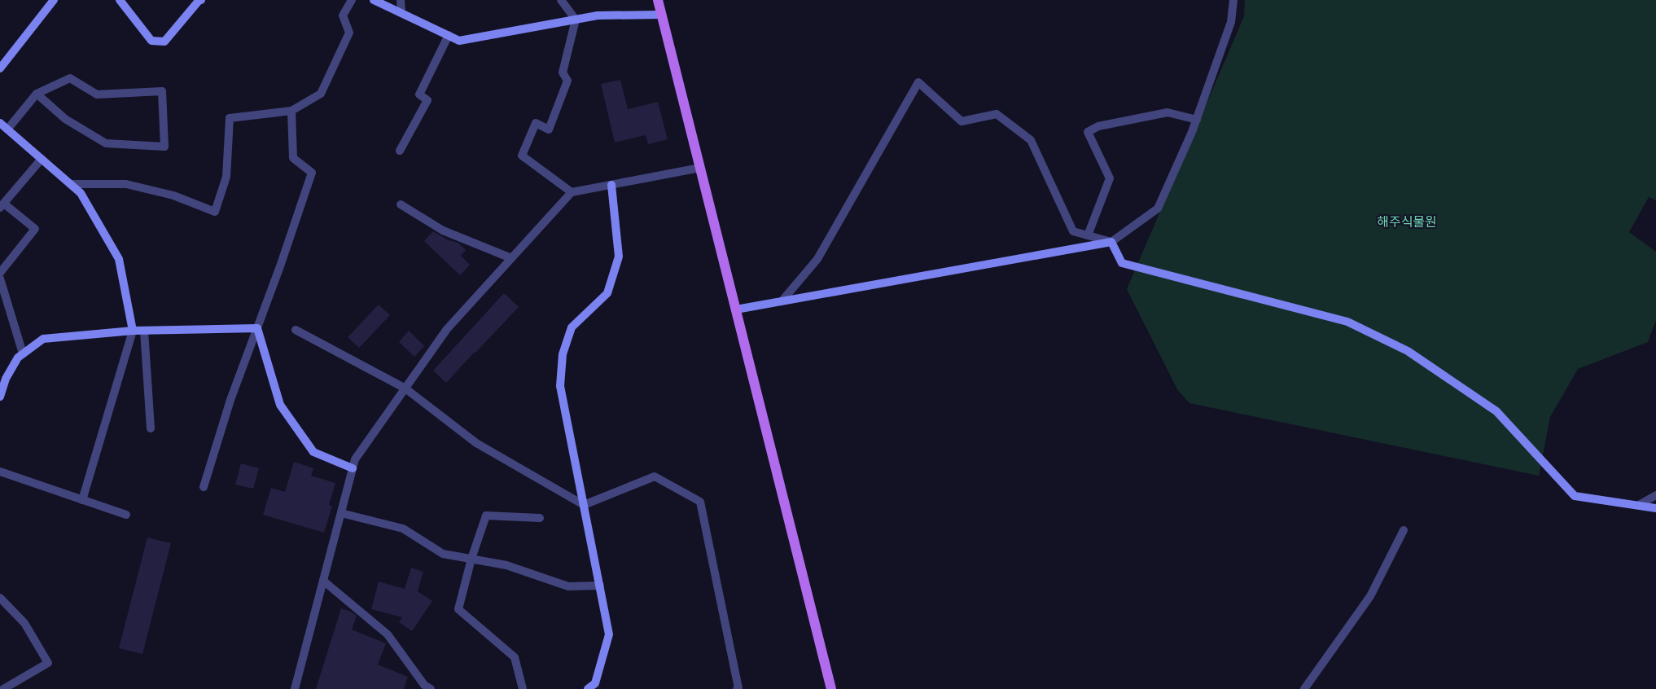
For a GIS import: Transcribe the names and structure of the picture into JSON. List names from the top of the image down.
{
  "parks": ["해주식물원"]
}
